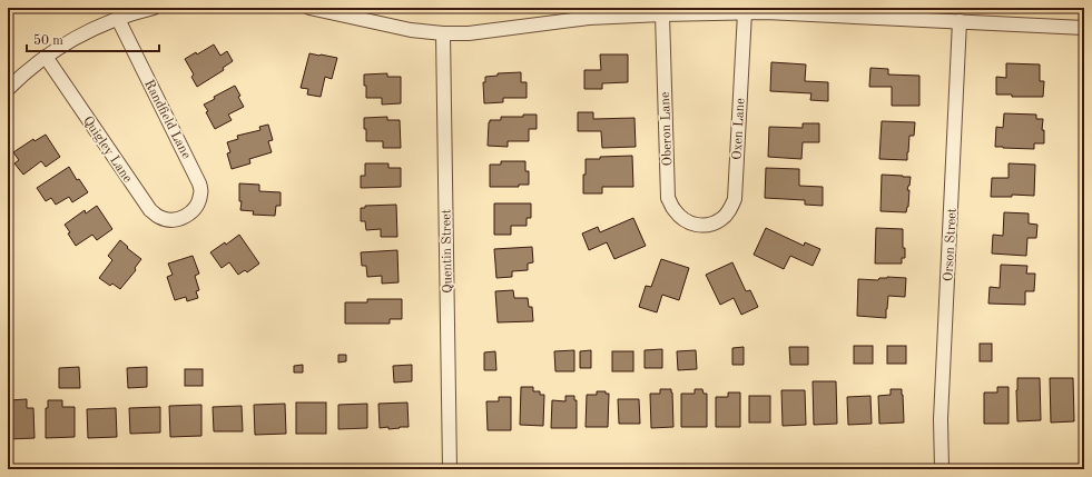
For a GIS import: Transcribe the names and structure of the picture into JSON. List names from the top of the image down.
{
  "streets": {
    "street": [
      "Randfield Lane",
      "Oberon Lane",
      "Oxen Lane",
      "Quigley Lane",
      "Orson Street",
      "Quentin Street"
    ]
  },
  "crossings": [
    ["Randfield Lane", "Quigley Lane"],
    ["Oberon Lane", "Oxen Lane"]
  ],
  "scale_bar": "50 m"
}
